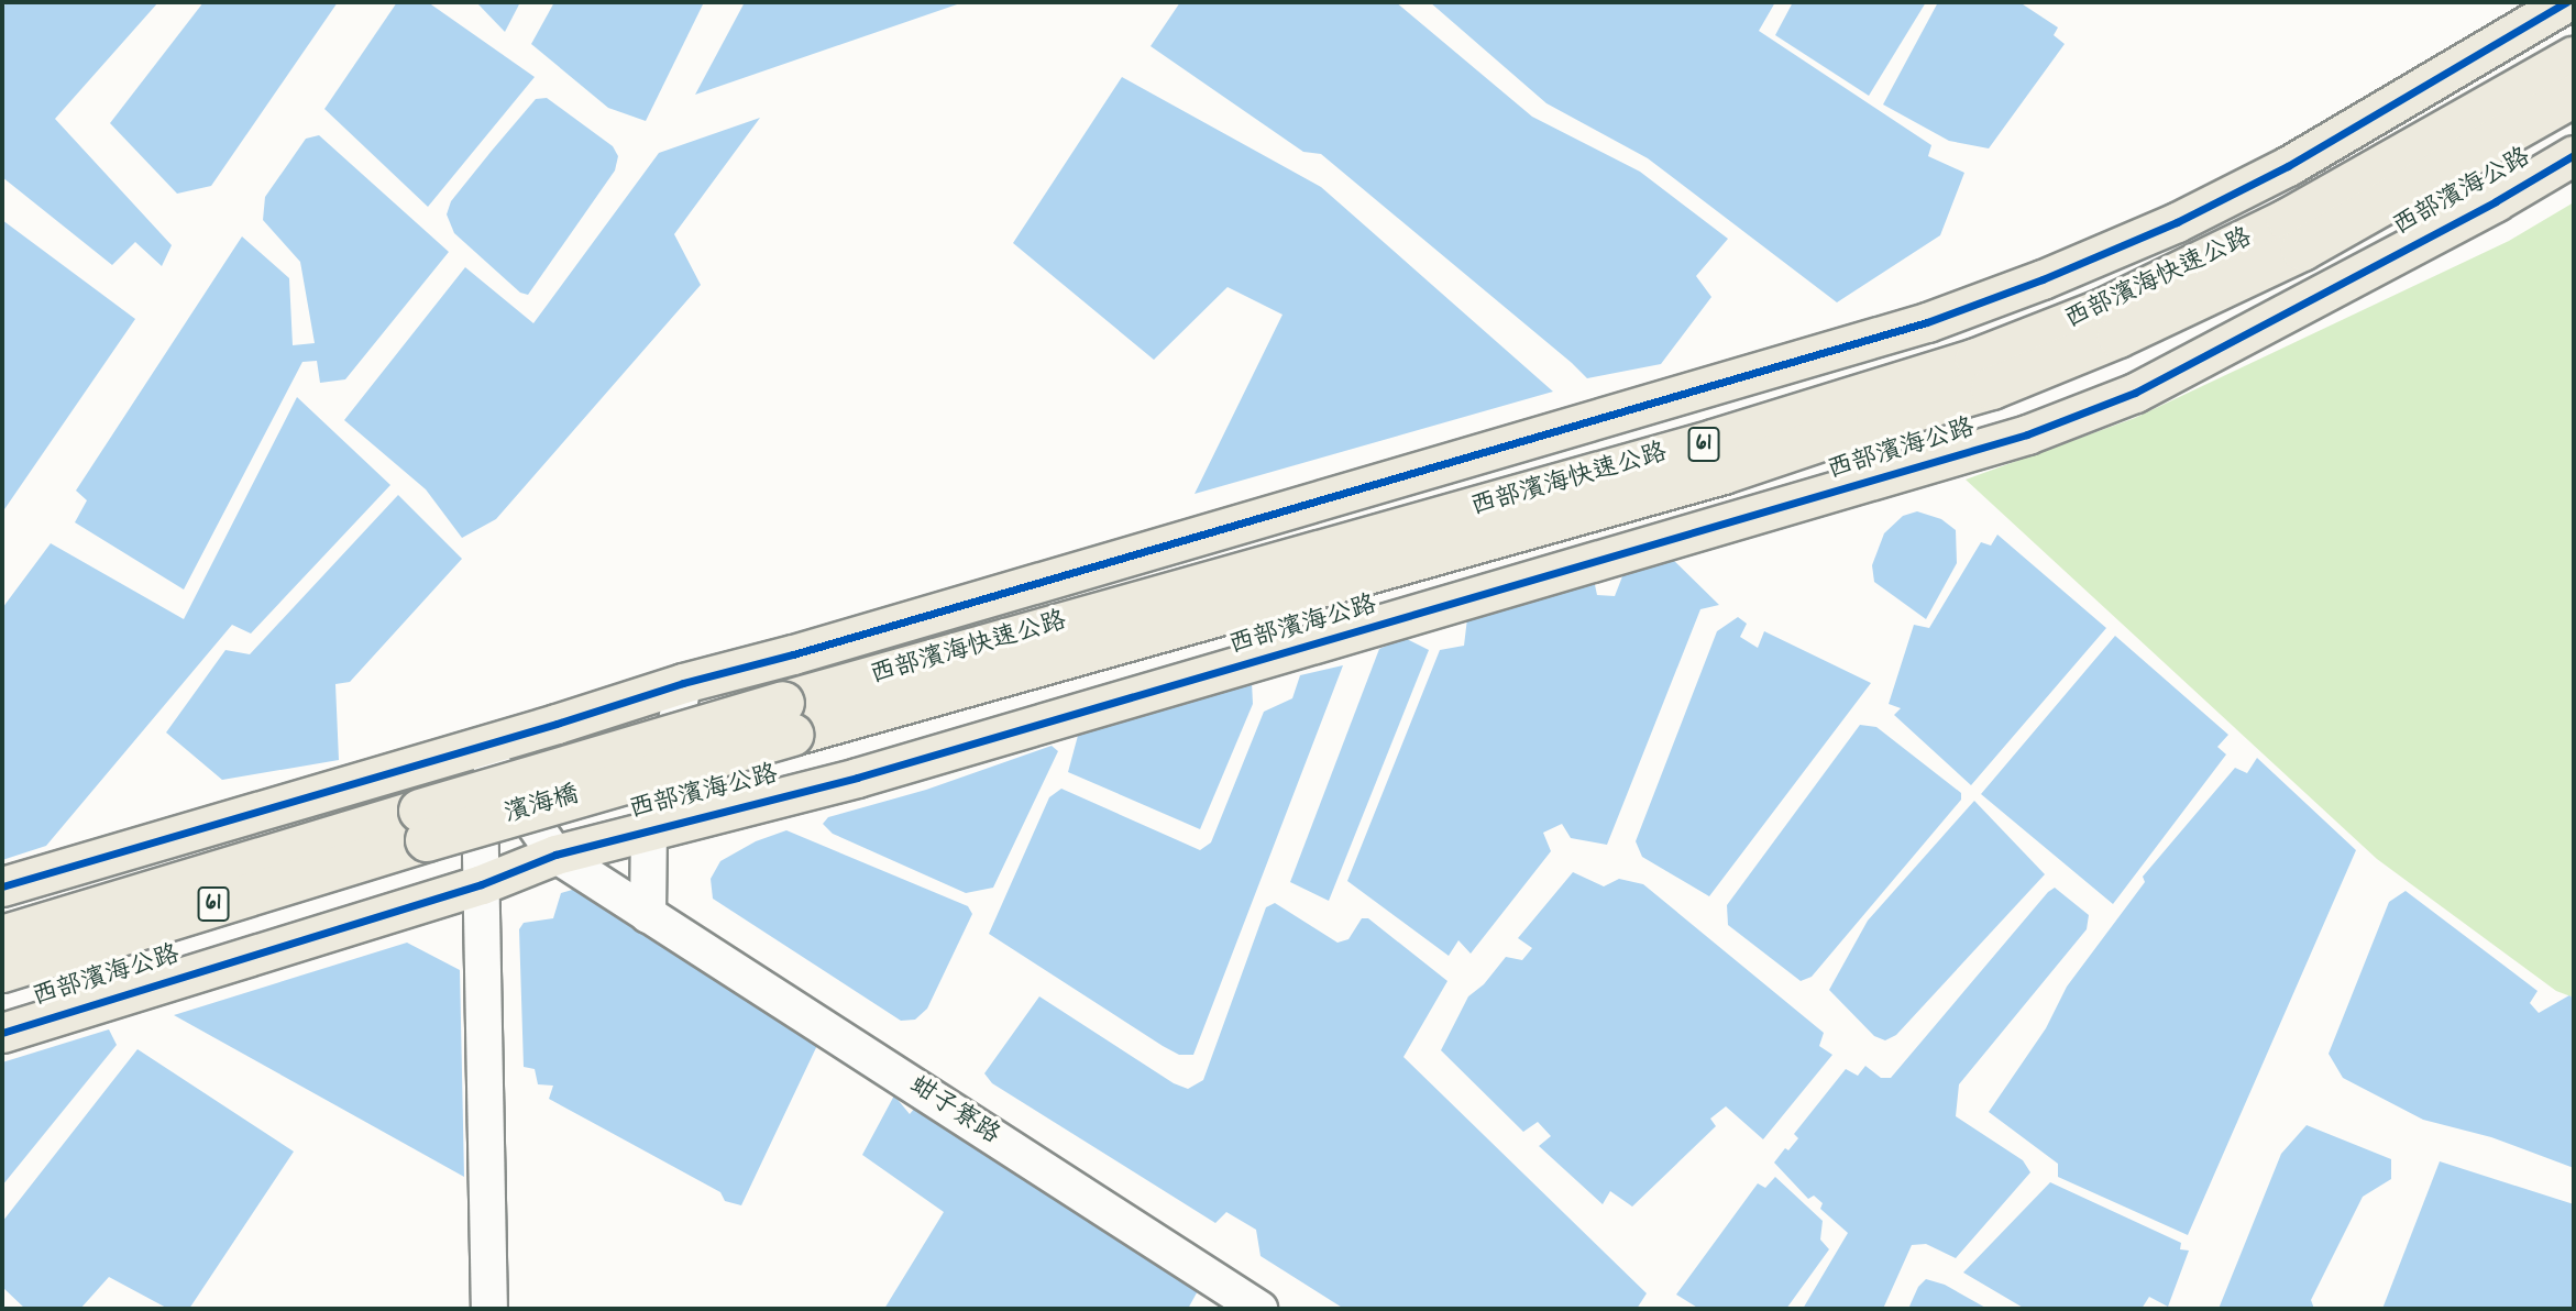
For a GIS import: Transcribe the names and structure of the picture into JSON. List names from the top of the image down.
{
  "streets": {
    "highway": ["西部濱海快速公路", "61", "濱海橋"],
    "main road": ["西部濱海公路"],
    "street": ["蚶子寮路"]
  },
  "crossings": [
    ["西部濱海公路", "蚶子寮路"],
    ["西部濱海快速公路", "濱海橋"],
    ["61", "濱海橋"]
  ]
}
